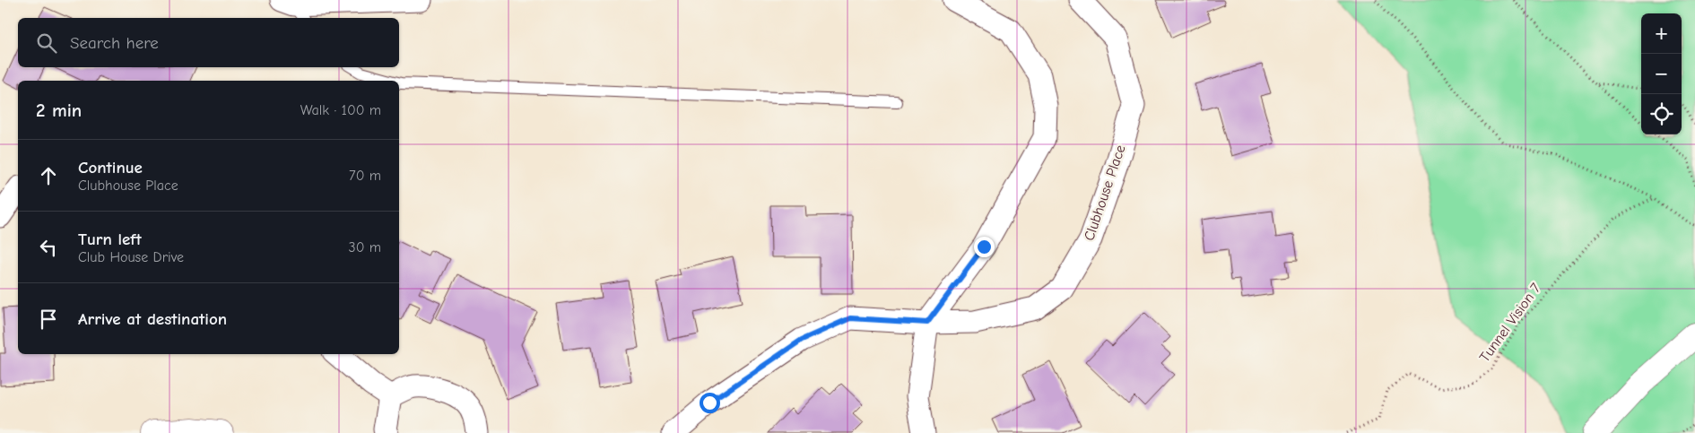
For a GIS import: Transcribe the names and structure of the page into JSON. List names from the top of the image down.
{
  "streets": {
    "street": ["Clubhouse Place"],
    "path": ["Tunnel Vision 7"]
  },
  "page": {
    "map_buttons": ["+", "−"],
    "search": "Search here",
    "heading": ["2 min", "Walk · 100 m"],
    "list": [
      ["Continue", "Clubhouse Place", "70 m"],
      ["Turn left", "Club House Drive", "30 m"],
      "Arrive at destination"
    ]
  }
}
